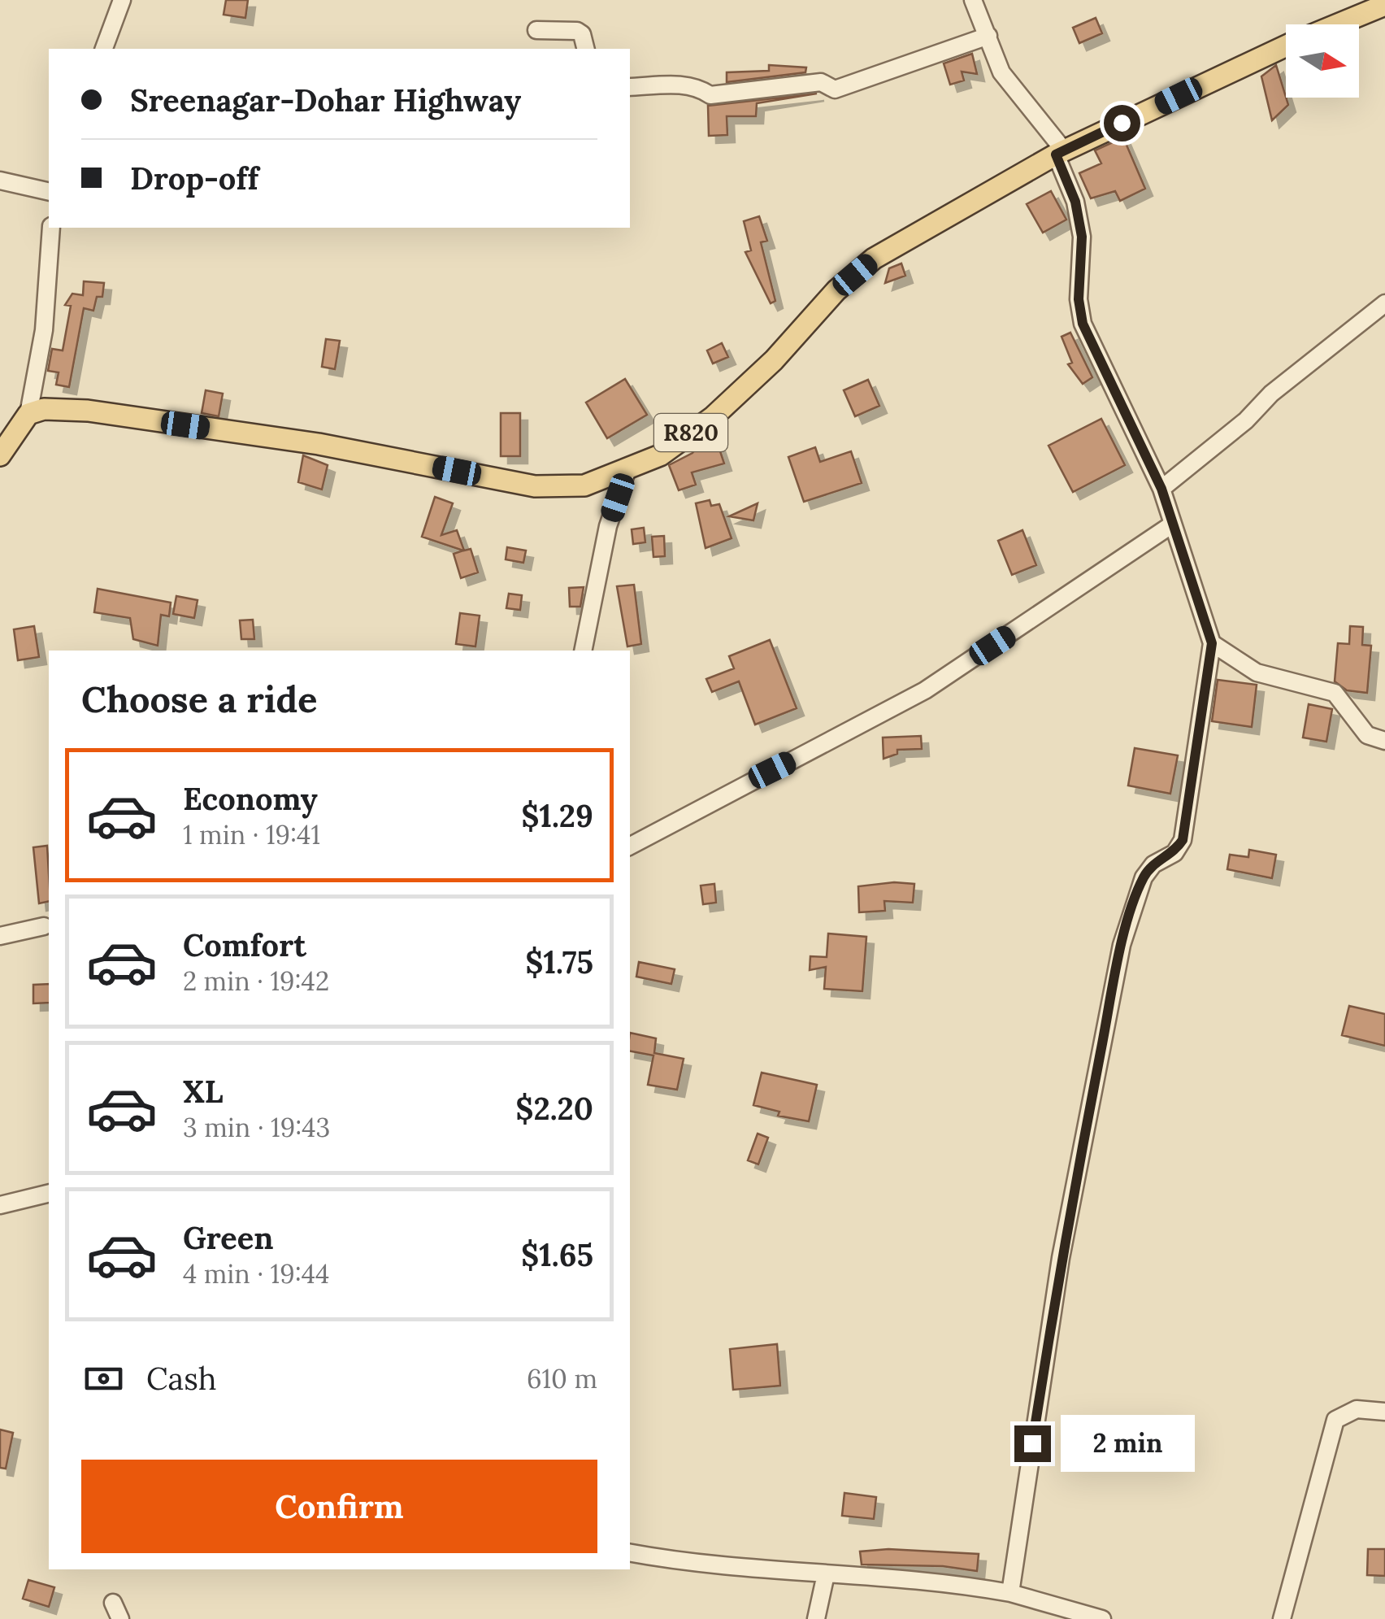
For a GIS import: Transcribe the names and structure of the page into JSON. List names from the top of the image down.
{
  "streets": {
    "main road": ["R820"]
  },
  "north": "right",
  "page": {
    "banner": ["Sreenagar-Dohar Highway", "Drop-off"],
    "heading": "Choose a ride",
    "list": [
      {
        "name": "Economy",
        "note": "1 min · 19:41",
        "value": "$1.29"
      },
      {
        "name": "Comfort",
        "note": "2 min · 19:42",
        "value": "$1.75"
      },
      {
        "name": "XL",
        "note": "3 min · 19:43",
        "value": "$2.20"
      },
      {
        "name": "Green",
        "note": "4 min · 19:44",
        "value": "$1.65"
      }
    ],
    "pay": ["Cash", "610 m"],
    "bubble": "2 min",
    "buttons": "Confirm"
  }
}
